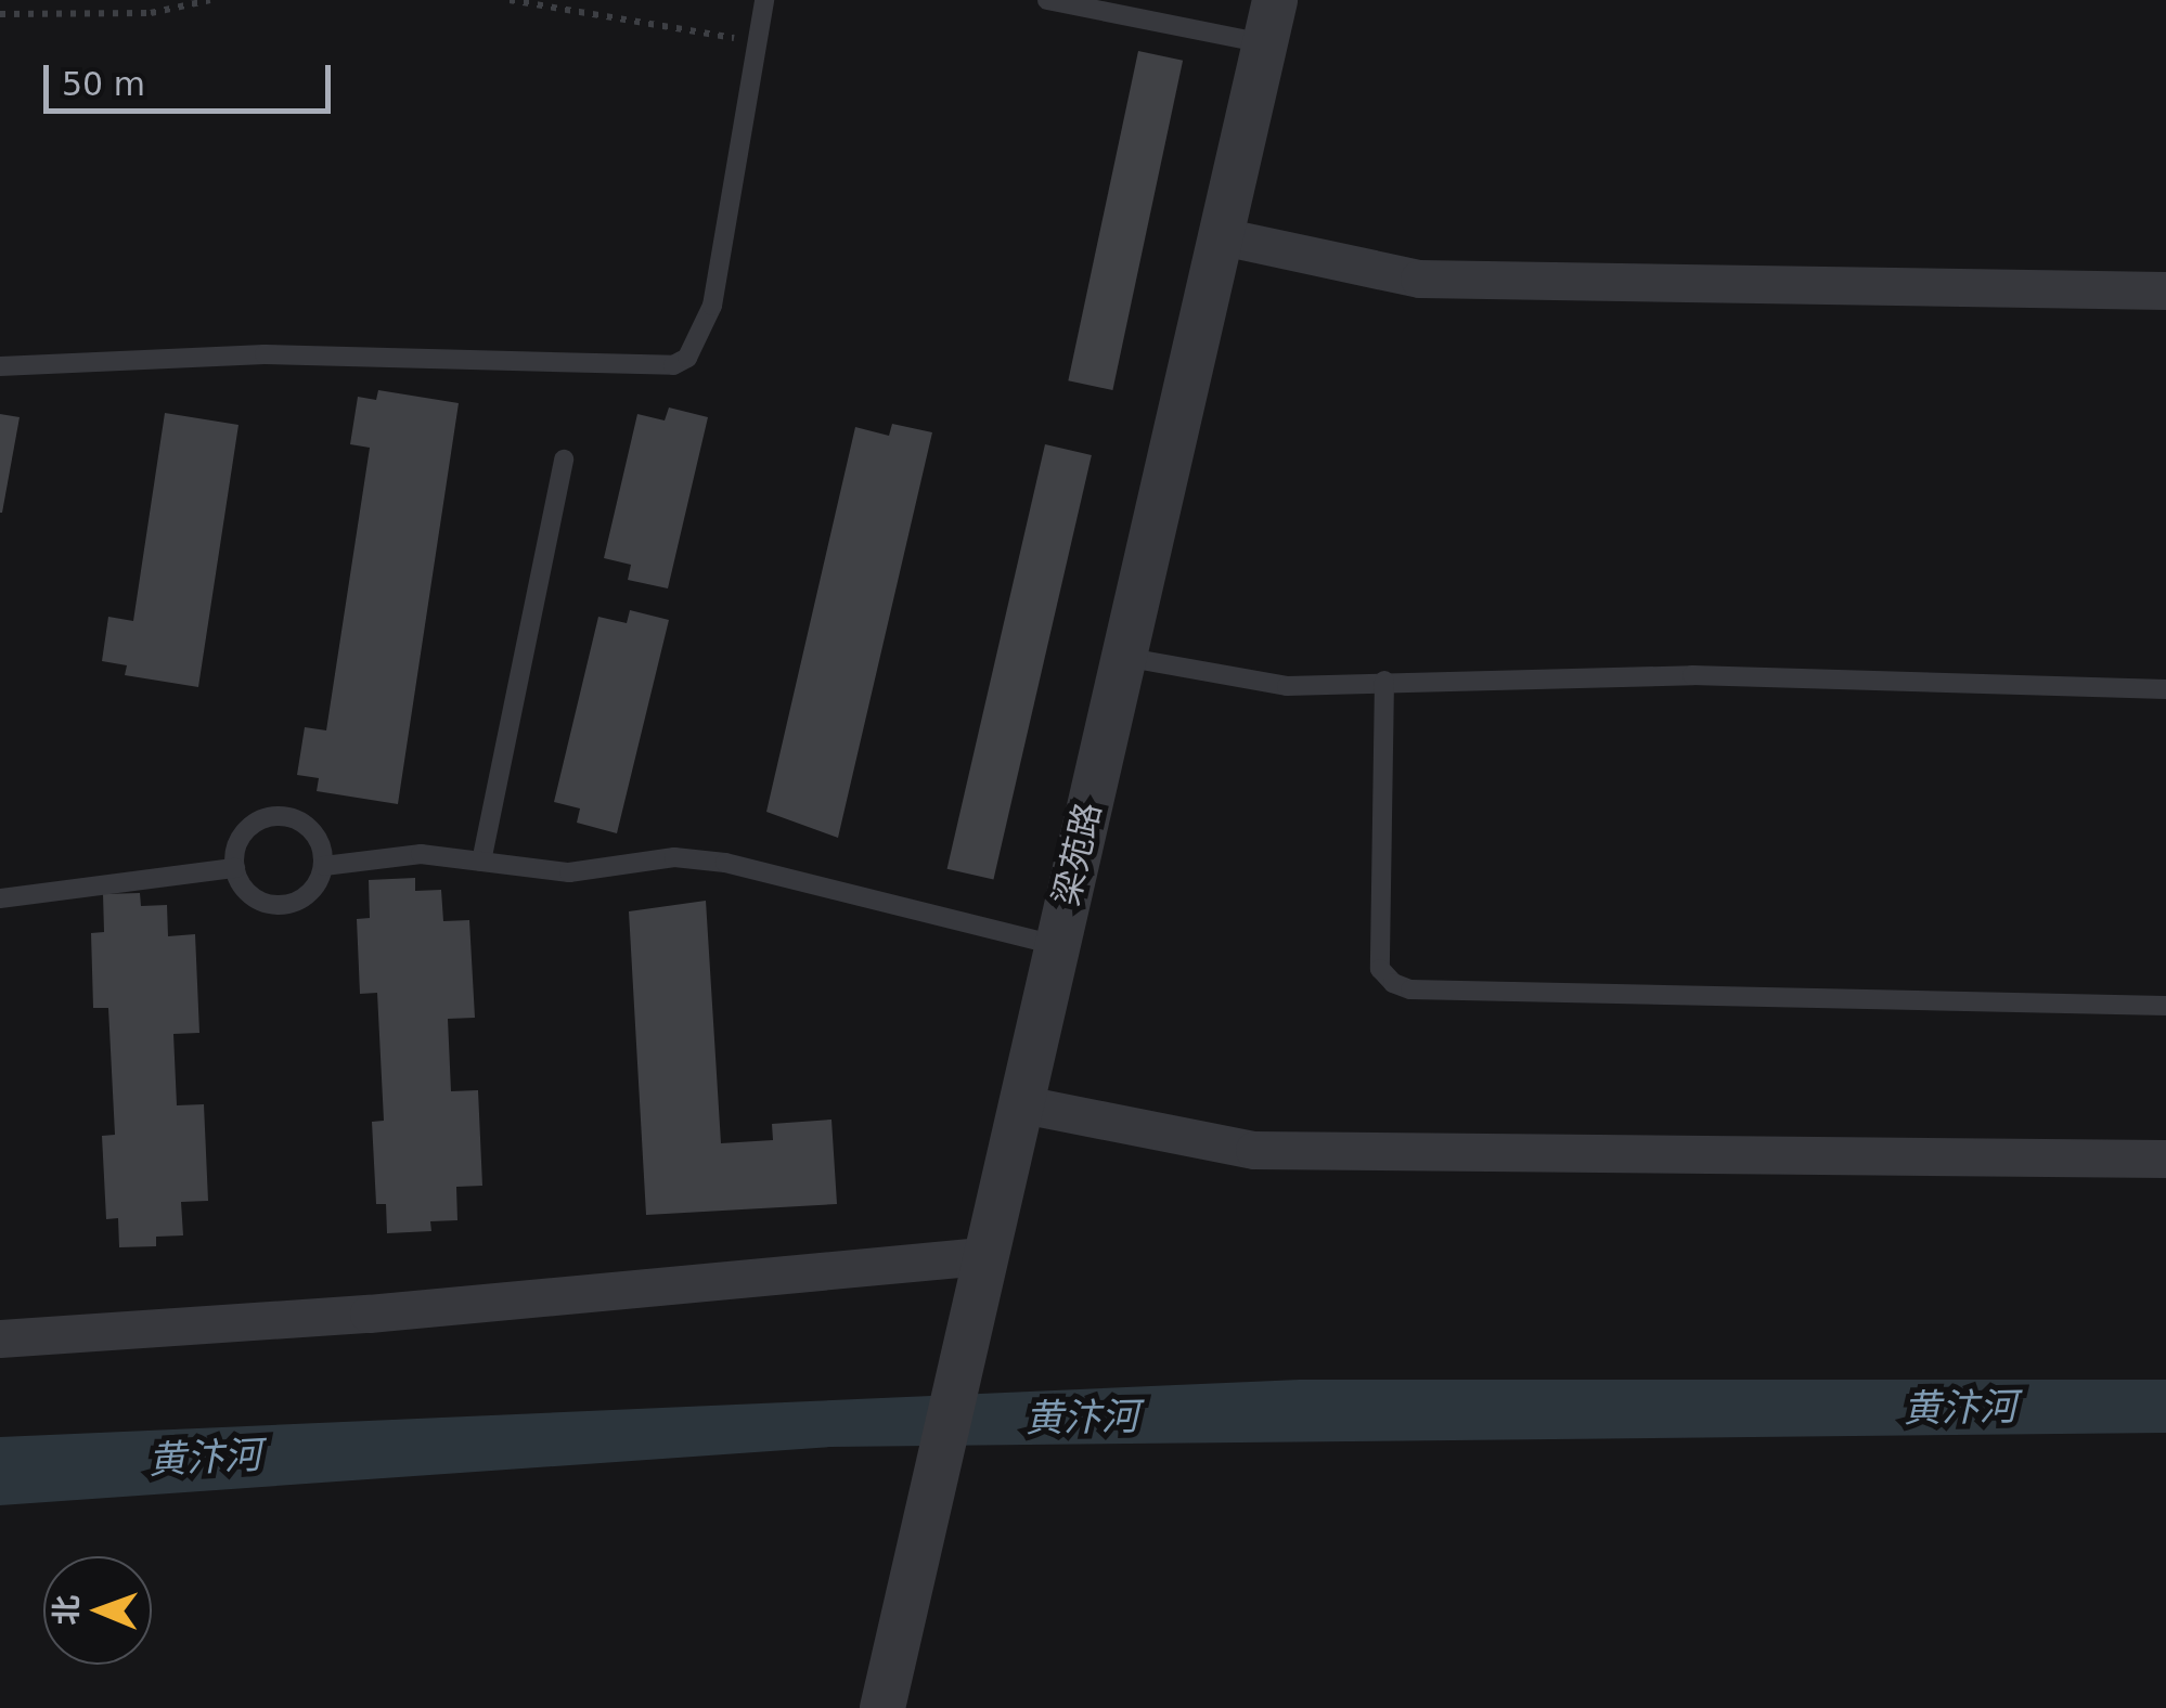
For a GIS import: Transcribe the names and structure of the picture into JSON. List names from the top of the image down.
{
  "streets": {
    "street": ["梁苑路"]
  },
  "water": ["黄汴河"],
  "scale_bar": "50 m",
  "north": "left"
}
